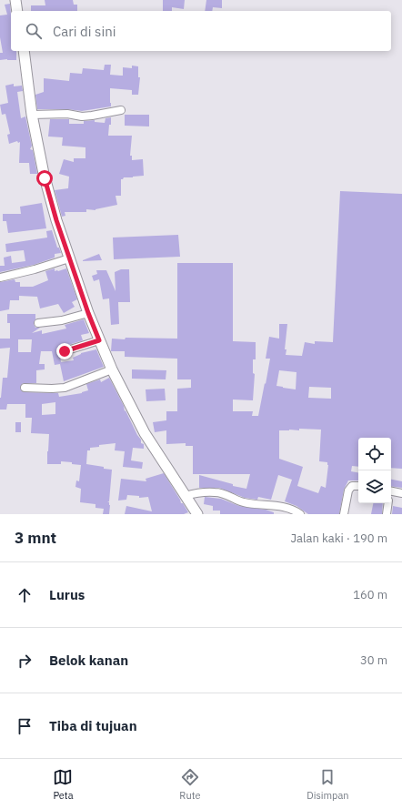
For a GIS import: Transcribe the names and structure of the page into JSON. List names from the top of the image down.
{
  "page": {
    "search": "Cari di sini",
    "heading": ["3 mnt", "Jalan kaki · 190 m"],
    "list": [
      ["Lurus", "160 m"],
      ["Belok kanan", "30 m"],
      "Tiba di tujuan"
    ],
    "nav": ["Peta", "Rute", "Disimpan"]
  }
}
